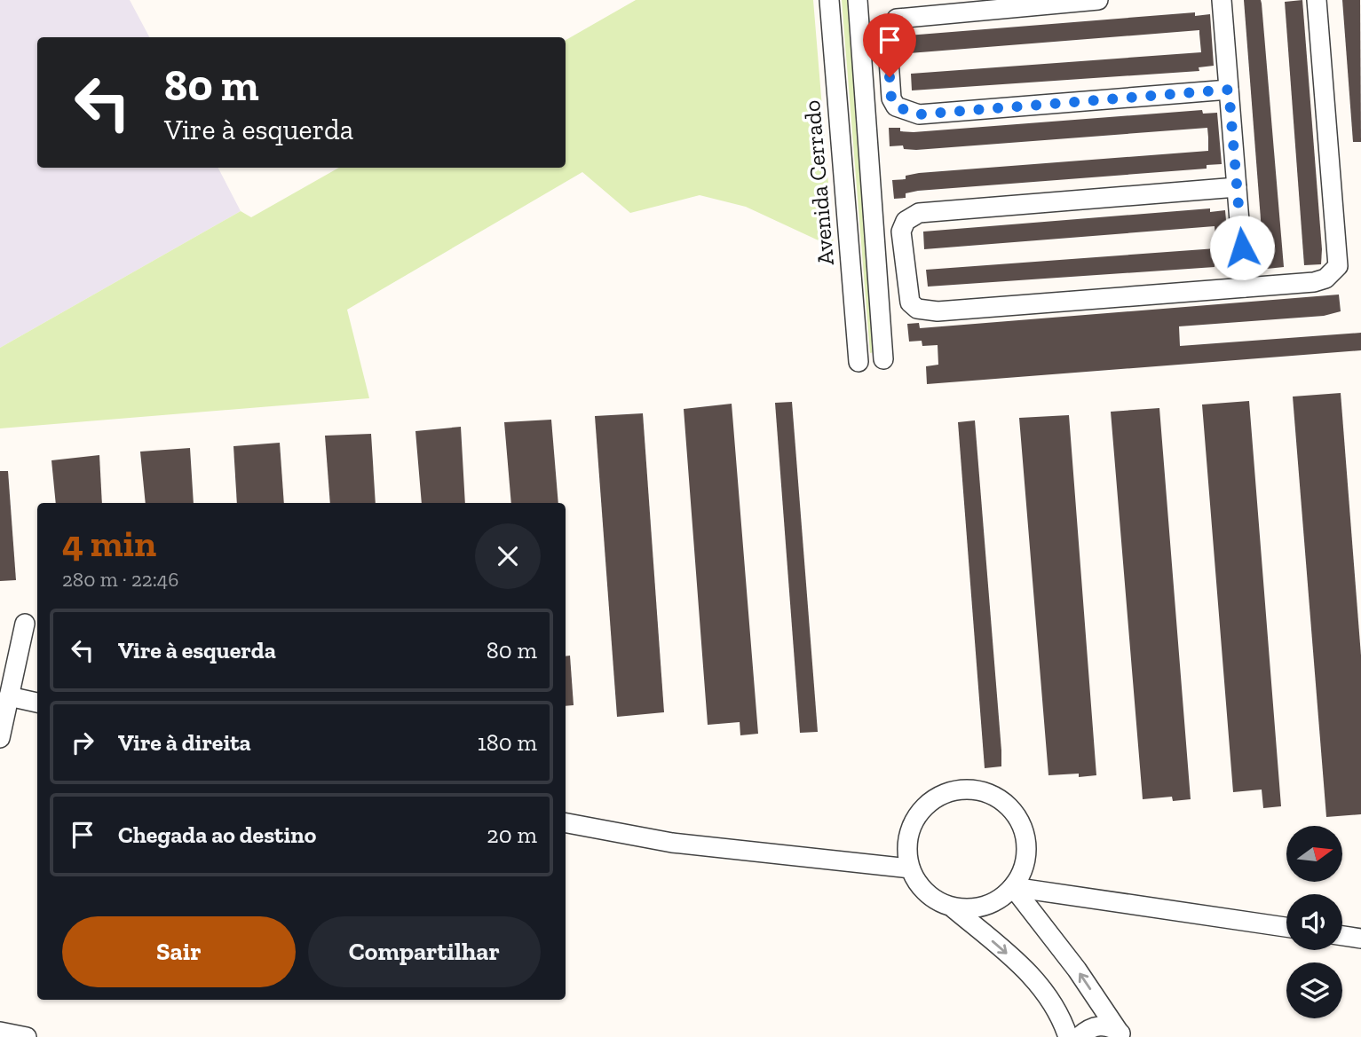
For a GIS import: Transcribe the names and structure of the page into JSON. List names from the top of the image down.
{
  "streets": {
    "street": ["Avenida Cerrado"]
  },
  "north": "right",
  "page": {
    "turn": ["80 m", "Vire à esquerda"],
    "heading": ["4 min", "280 m · 22:46"],
    "list": [
      {
        "name": "Vire à esquerda",
        "value": "80 m"
      },
      {
        "name": "Vire à direita",
        "value": "180 m"
      },
      {
        "name": "Chegada ao destino",
        "value": "20 m"
      }
    ],
    "buttons": ["Sair", "Compartilhar"]
  }
}
